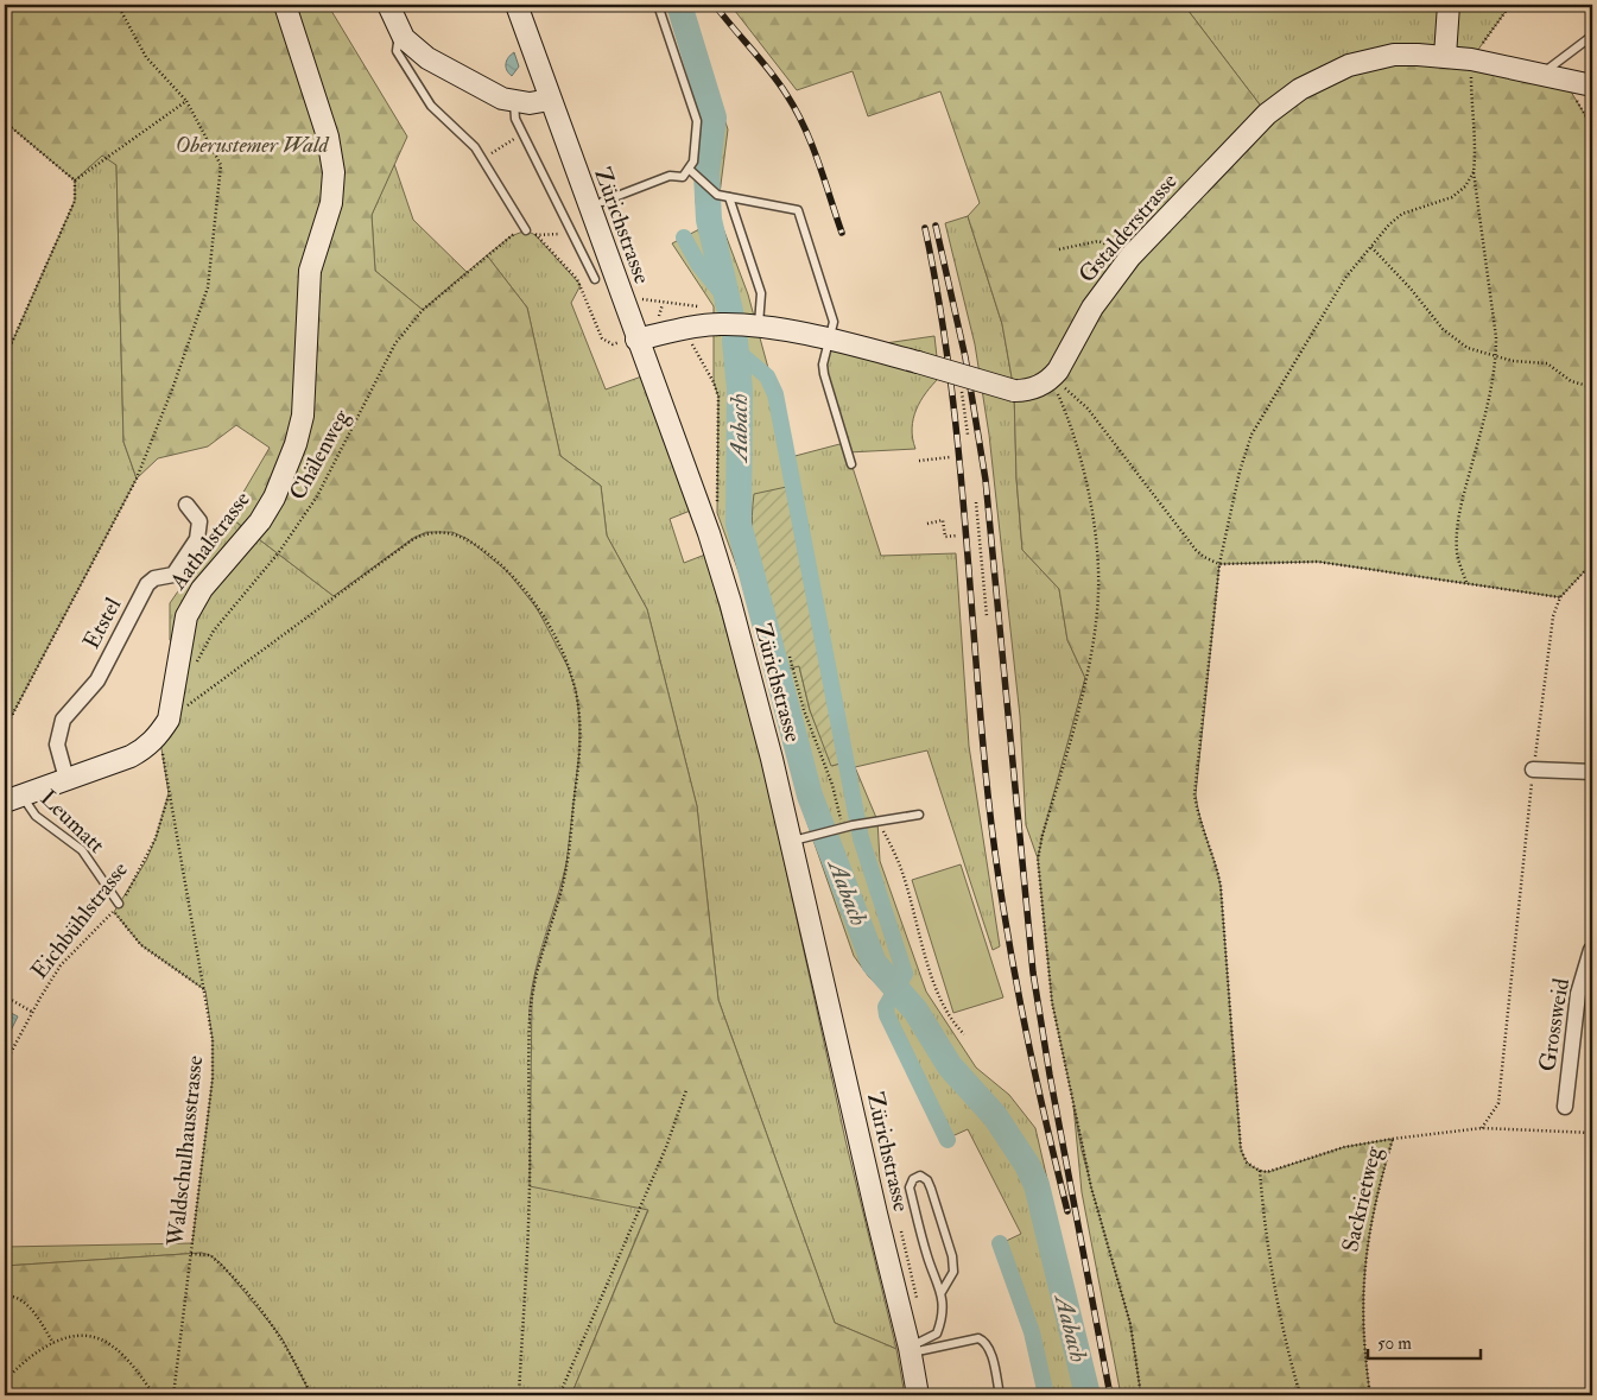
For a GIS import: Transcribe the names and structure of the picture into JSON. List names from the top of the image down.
{
  "streets": {
    "street": [
      "Zürichstrasse",
      "Gstalderstrasse",
      "Aathalstrasse",
      "Etstel",
      "Grossweid"
    ],
    "lane": ["Leumatt"],
    "path": [
      "Chälenweg",
      "Eichbühlstrasse",
      "Waldschulhausstrasse",
      "Sackrietweg"
    ]
  },
  "crossings": [
    ["Zürichstrasse", "Gstalderstrasse"],
    ["Aathalstrasse", "Etstel"],
    ["Aathalstrasse", "Leumatt"],
    ["Aathalstrasse", "Waldschulhausstrasse"],
    ["Leumatt", "Eichbühlstrasse"],
    ["Eichbühlstrasse", "Waldschulhausstrasse"]
  ],
  "water": ["Aabach"],
  "parks": ["Oberustemer Wald"],
  "scale_bar": "50 m"
}
